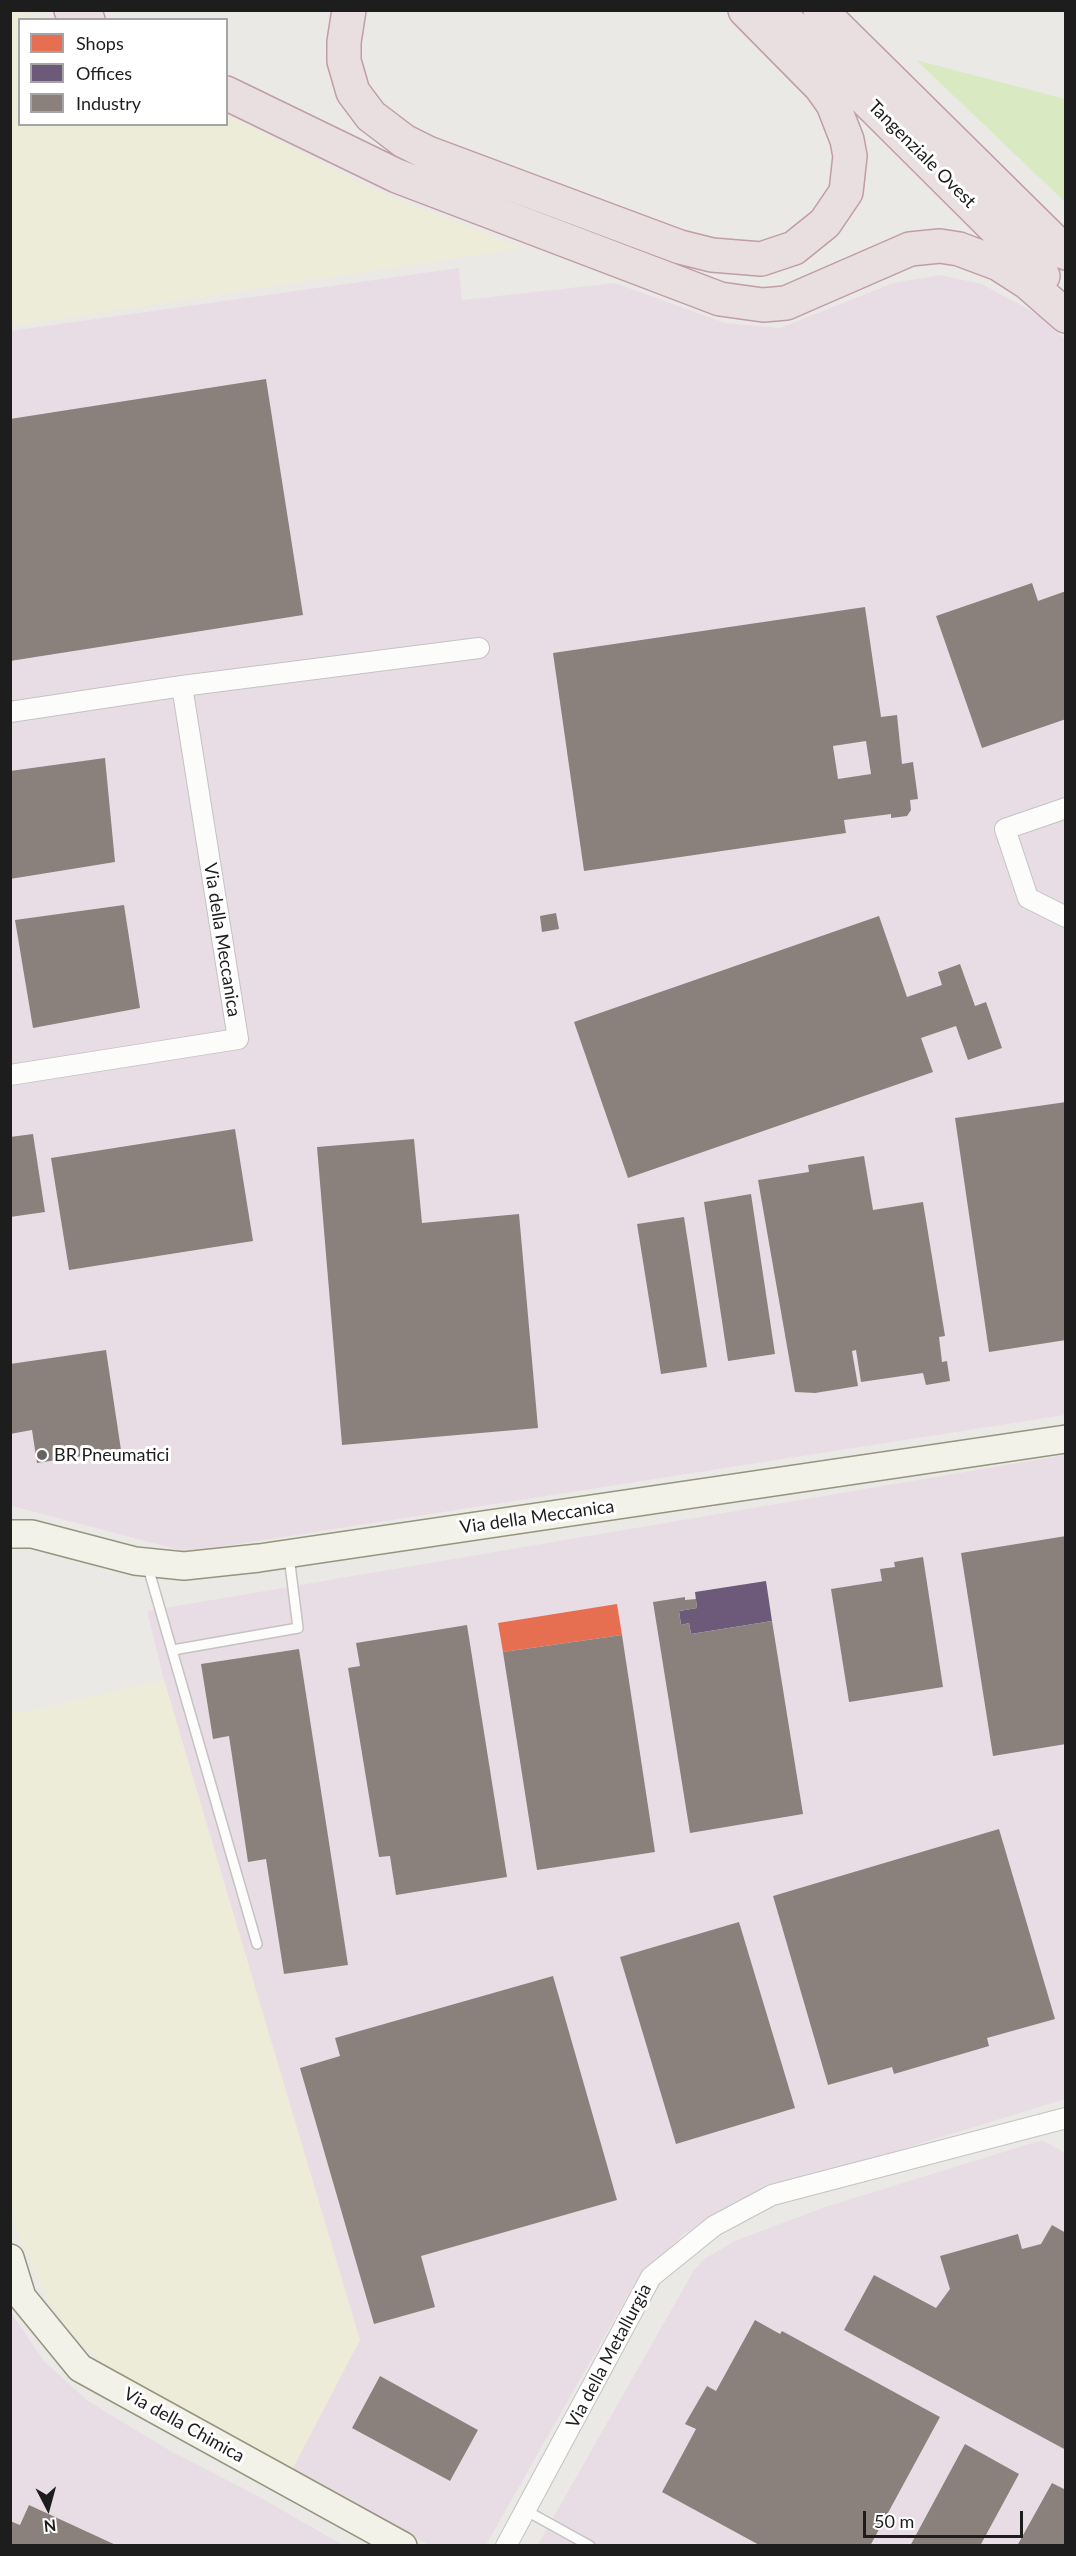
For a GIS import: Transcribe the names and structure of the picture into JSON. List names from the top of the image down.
{
  "streets": {
    "highway": ["Tangenziale Ovest"],
    "street": ["Via della Meccanica", "Via della Metallurgia", "Via della Chimica"]
  },
  "places": ["BR Pneumatici"],
  "legend": ["Shops", "Offices", "Industry"],
  "scale_bar": "50 m",
  "north": "bottom"
}
